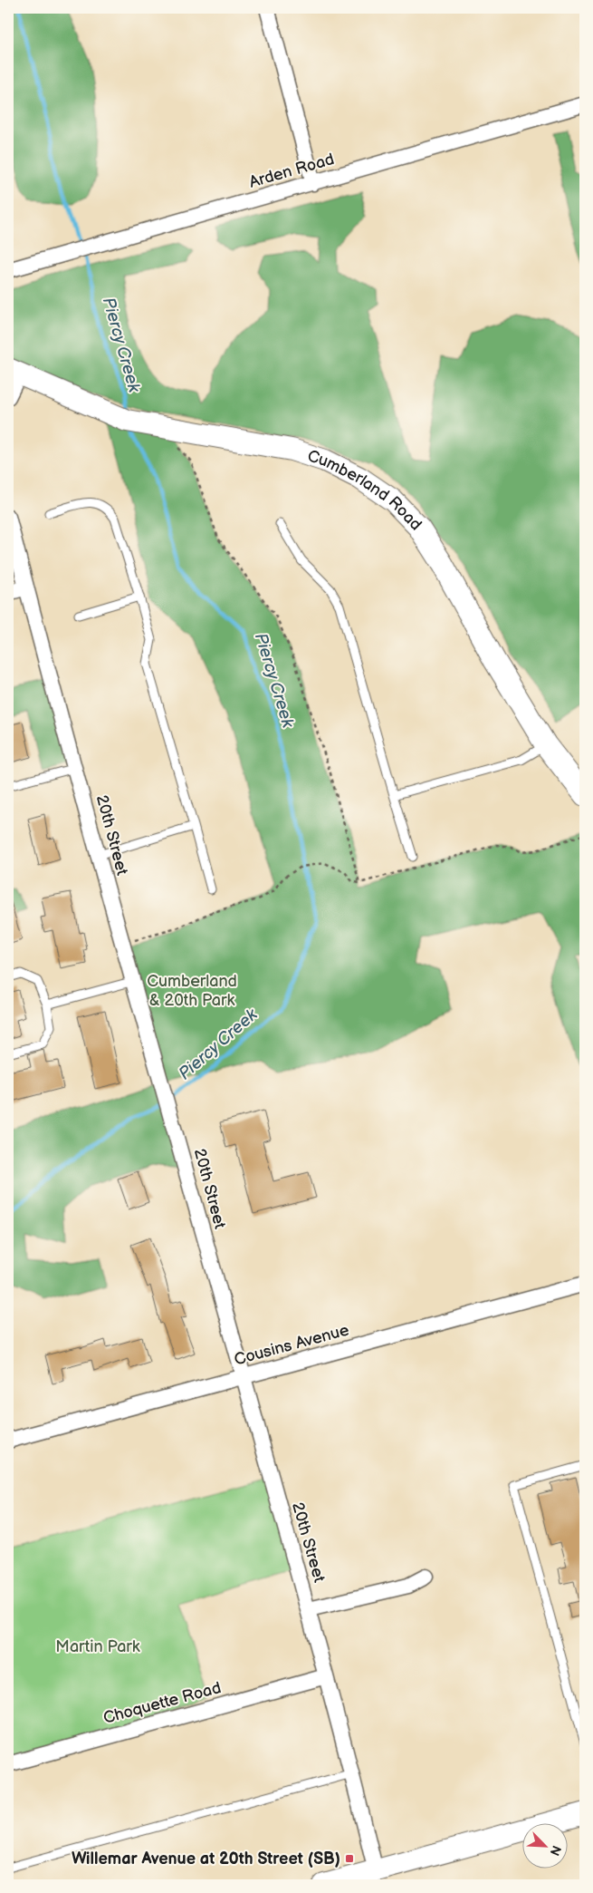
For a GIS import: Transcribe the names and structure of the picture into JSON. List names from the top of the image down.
{
  "streets": {
    "street": [
      "Arden Road",
      "Cumberland Road",
      "20th Street",
      "Cousins Avenue",
      "Choquette Road"
    ]
  },
  "crossings": [
    ["20th Street", "Cousins Avenue"],
    ["20th Street", "Choquette Road"]
  ],
  "water": ["Piercy Creek"],
  "parks": ["Cumberland & 20th Park", "Martin Park"],
  "places": {
    "transit": ["Willemar Avenue at 20th Street (SB)"]
  },
  "north": "bottom right"
}
